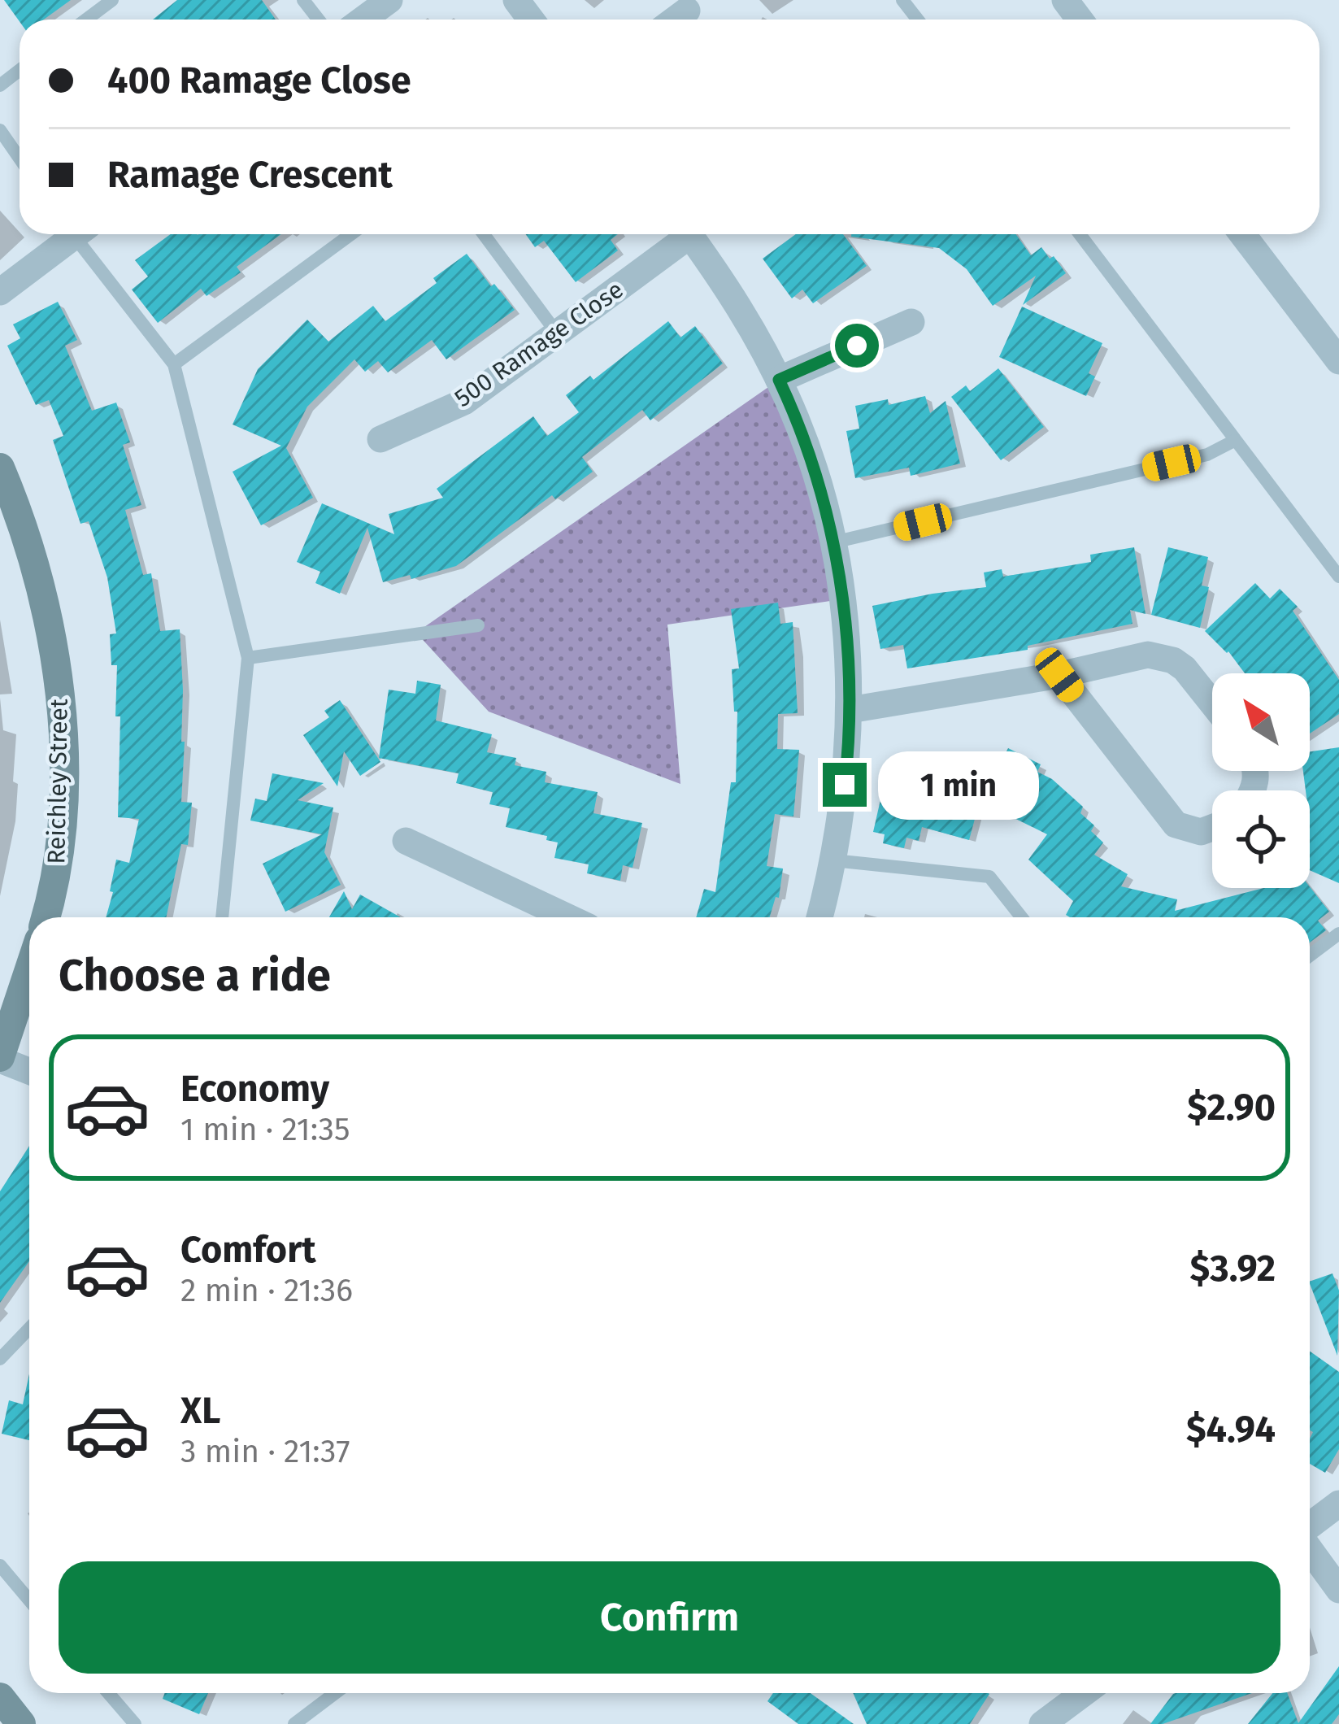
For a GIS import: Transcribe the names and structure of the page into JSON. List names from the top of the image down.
{
  "streets": {
    "street": ["500 Ramage Close", "Reichley Street"]
  },
  "north": "top left",
  "page": {
    "banner": ["400 Ramage Close", "Ramage Crescent"],
    "bubble": "1 min",
    "heading": "Choose a ride",
    "list": [
      {
        "name": "Economy",
        "note": "1 min · 21:35",
        "value": "$2.90"
      },
      {
        "name": "Comfort",
        "note": "2 min · 21:36",
        "value": "$3.92"
      },
      {
        "name": "XL",
        "note": "3 min · 21:37",
        "value": "$4.94"
      }
    ],
    "buttons": "Confirm"
  }
}
